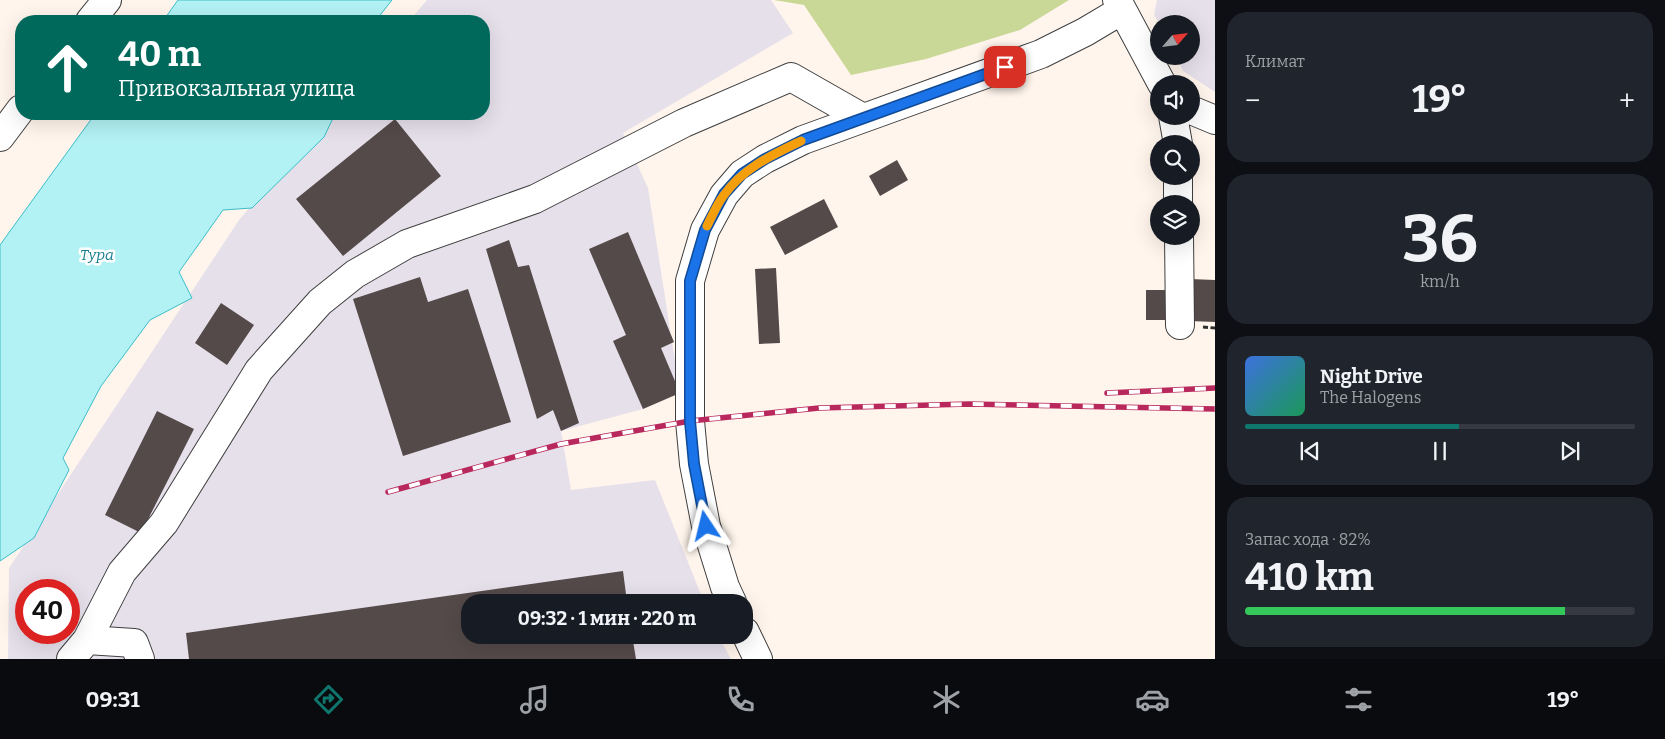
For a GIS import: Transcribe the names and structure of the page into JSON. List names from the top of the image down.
{
  "water": ["Тура"],
  "north": "top right",
  "page": {
    "tile": [
      "Климат",
      ["36", "km/h"],
      ["Запас хода · 82%", "410 km"]
    ],
    "turn": ["40 m", "Привокзальная улица"],
    "heat": ["−", "19°", "+"],
    "song": ["Night Drive", "The Halogens"],
    "limit": "40",
    "trip": "09:32 · 1 мин · 220 m",
    "tabs": ["09:31", "19°"]
  }
}
